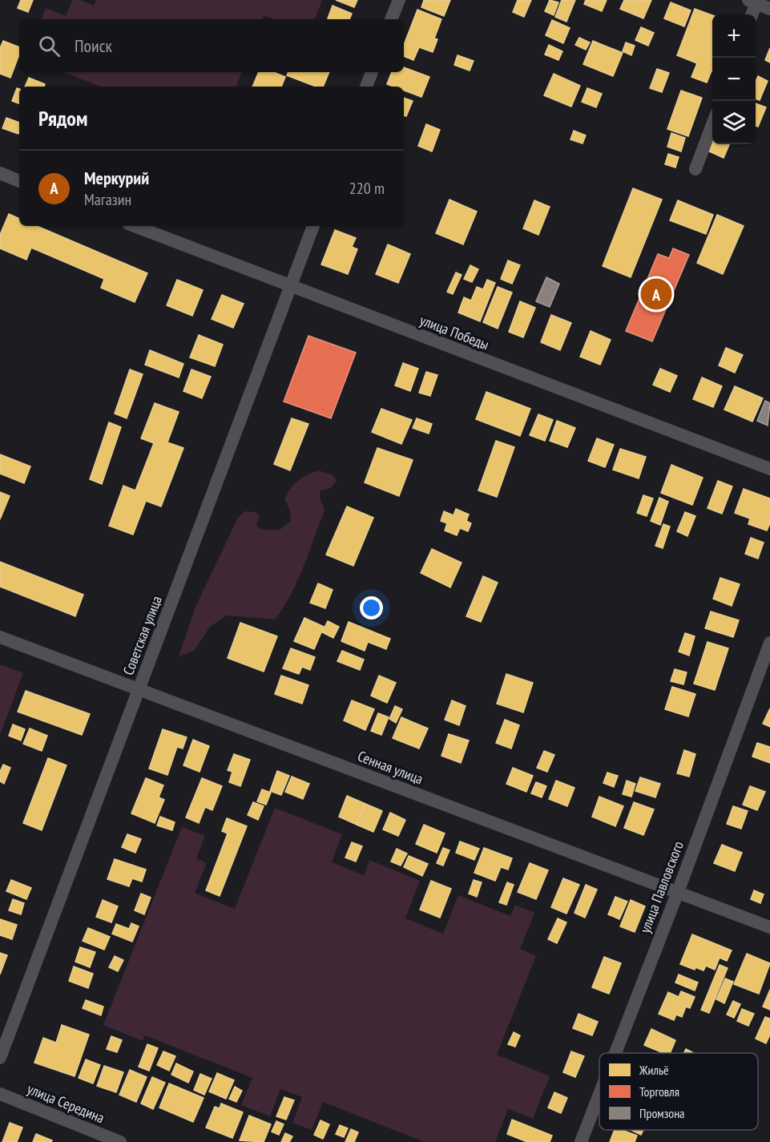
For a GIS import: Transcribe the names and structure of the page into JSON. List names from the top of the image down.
{
  "streets": {
    "street": [
      "улица Победы",
      "Советская улица",
      "Сенная улица",
      "улица Павловского",
      "улица Середина"
    ]
  },
  "crossings": [
    ["улица Победы", "Советская улица"],
    ["Советская улица", "Сенная улица"],
    ["Сенная улица", "улица Павловского"]
  ],
  "legend": ["Жильё", "Торговля", "Промзона"],
  "page": {
    "map_buttons": ["+", "−"],
    "search": "Поиск",
    "heading": "Рядом",
    "list": [
      {
        "mark": "A",
        "name": "Меркурий",
        "note": "Магазин",
        "value": "220 m"
      }
    ],
    "pins": "A"
  }
}
